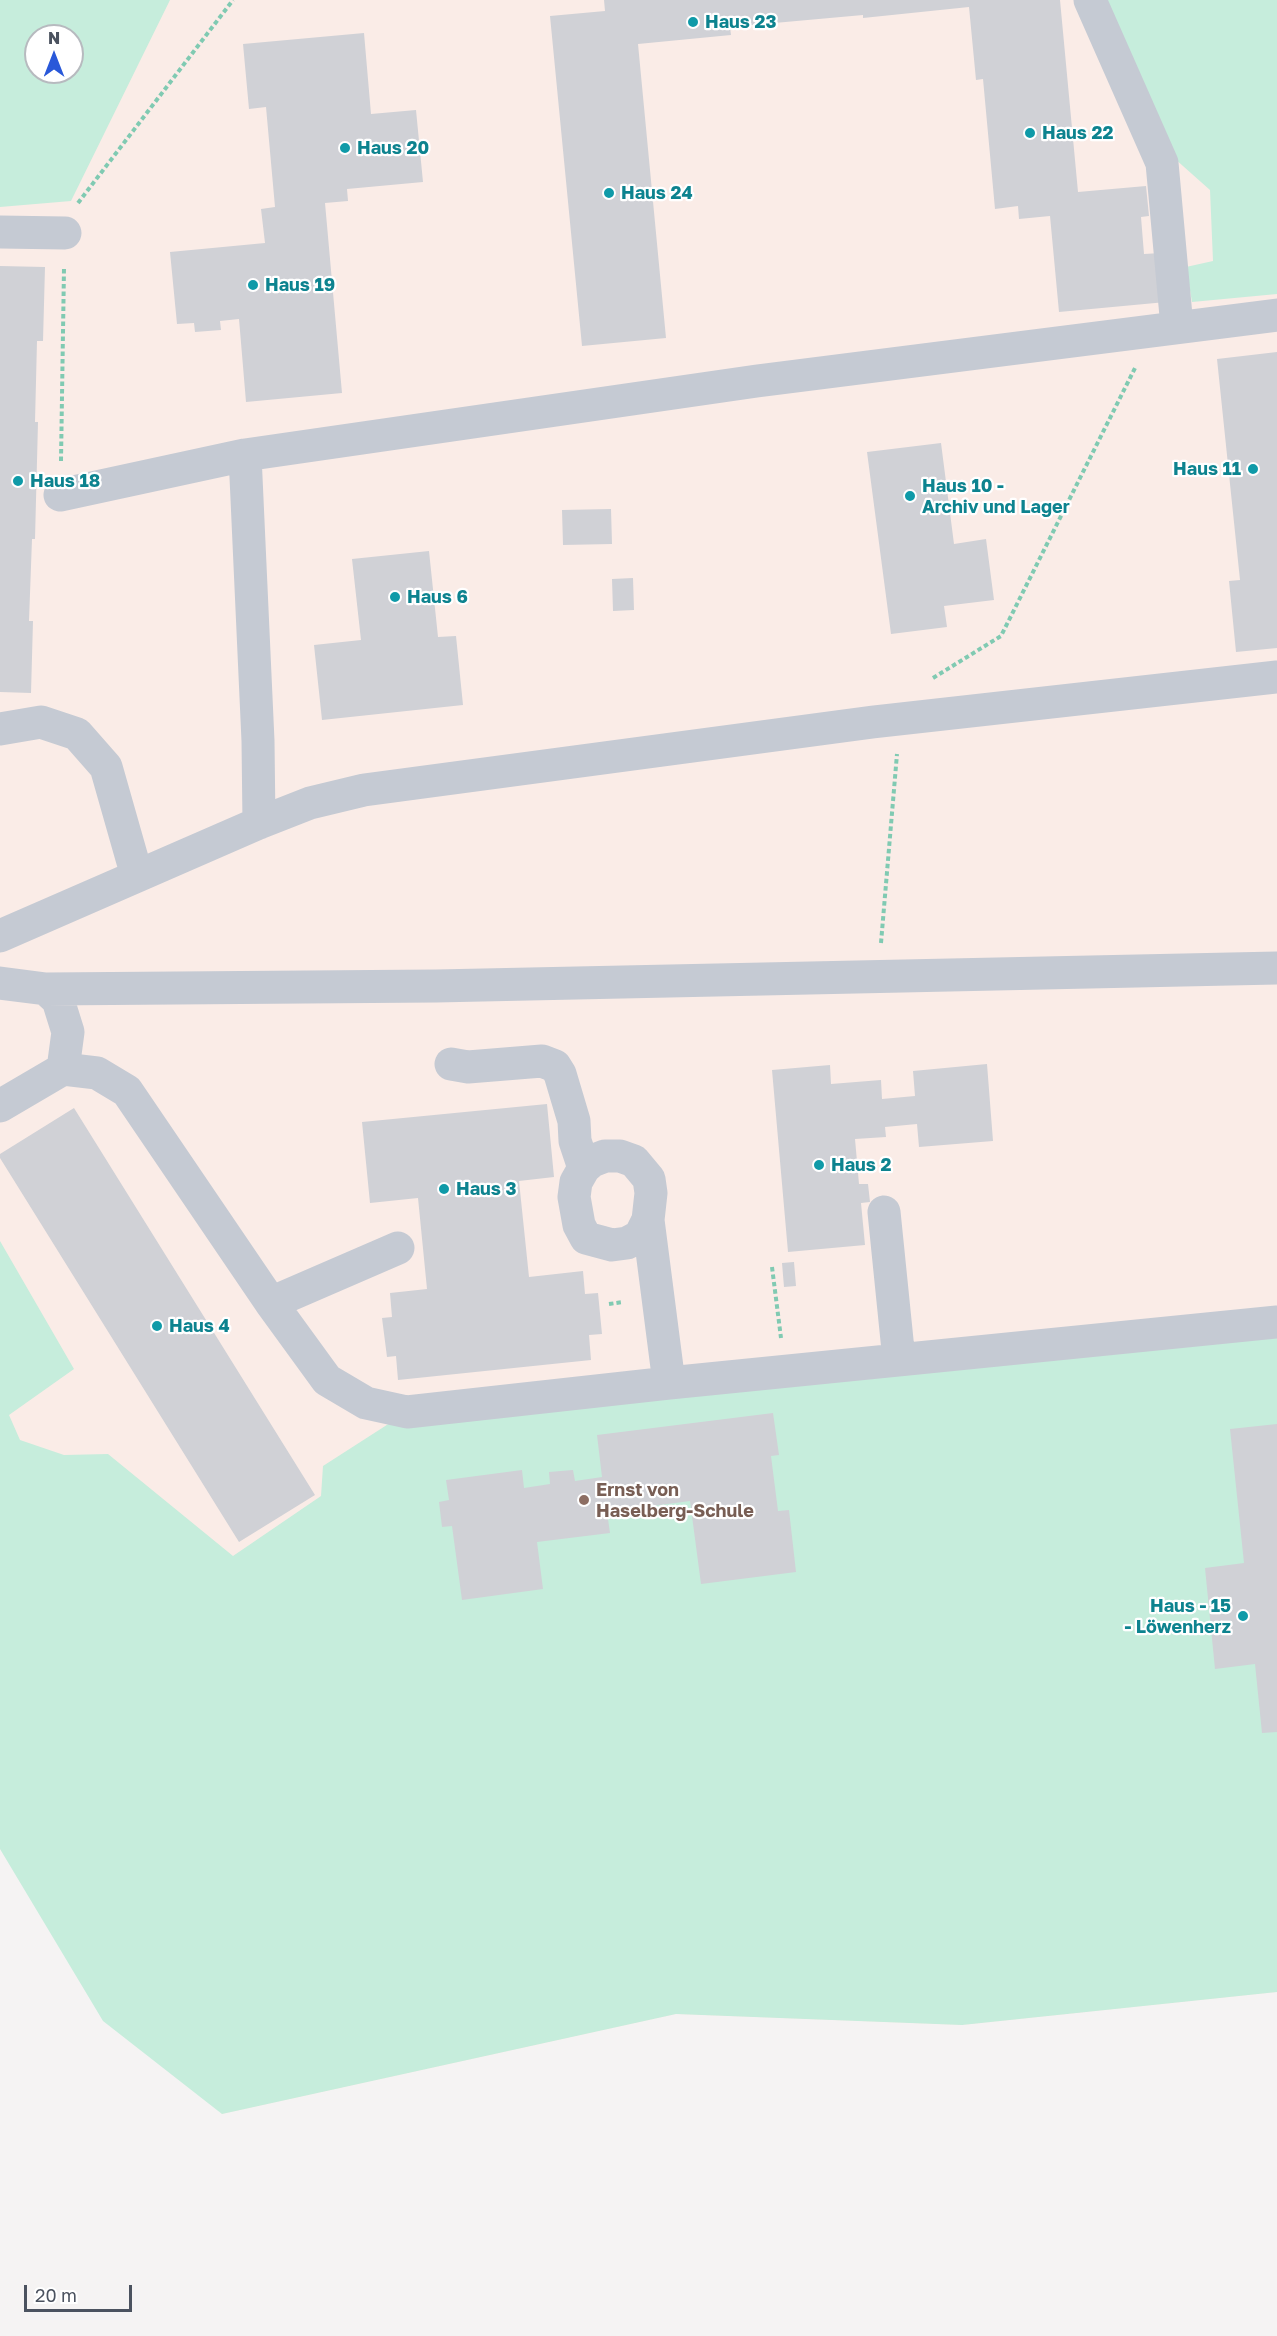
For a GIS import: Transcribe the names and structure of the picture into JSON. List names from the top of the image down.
{
  "places": [
    "Haus 23",
    "Haus 22",
    "Haus 20",
    "Haus 24",
    "Haus 19",
    "Haus 11",
    "Haus 18",
    "Haus 10 - Archiv und Lager",
    "Haus 6",
    "Haus 2",
    "Haus 3",
    "Haus 4",
    "Ernst von Haselberg-Schule",
    "Haus - 15 - Löwenherz"
  ],
  "scale_bar": "20 m",
  "north": "top"
}
